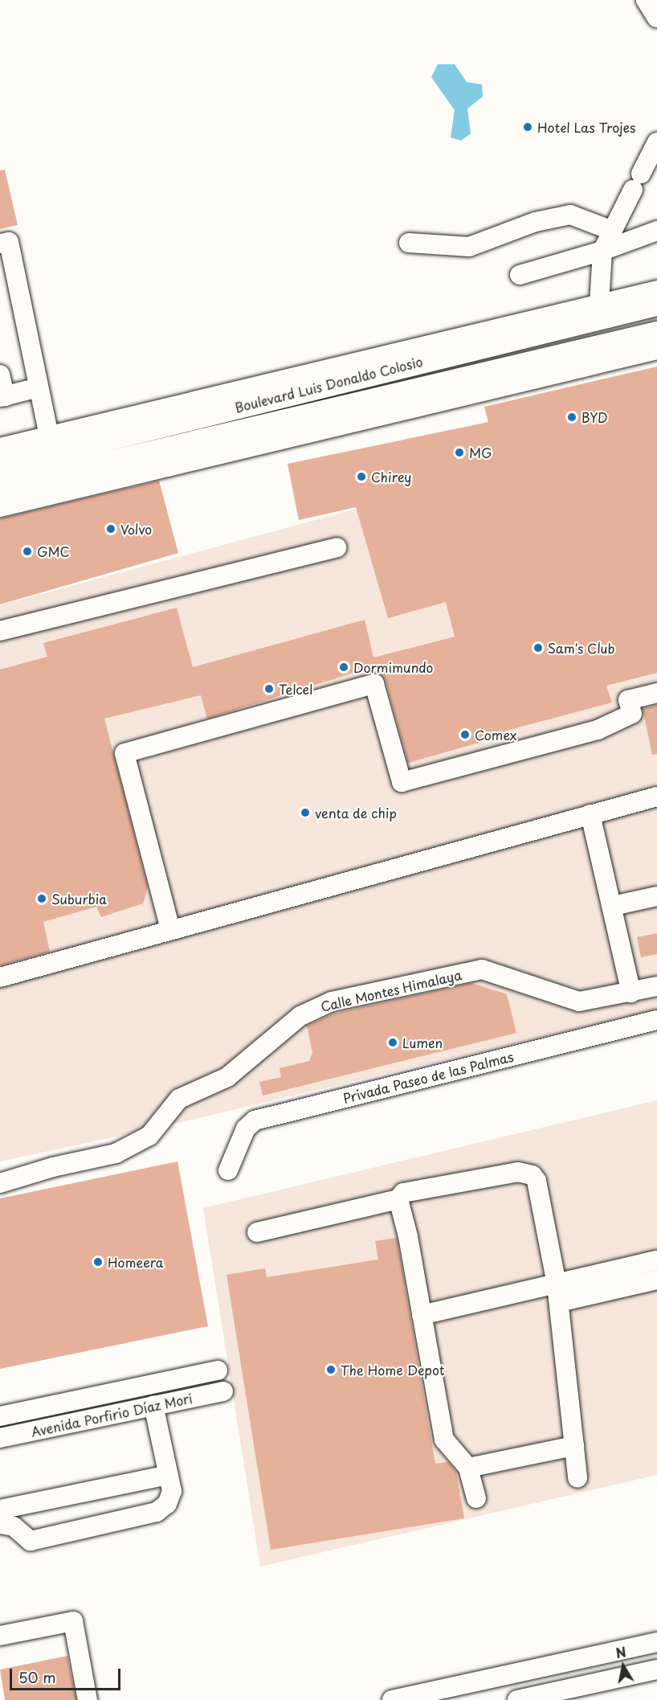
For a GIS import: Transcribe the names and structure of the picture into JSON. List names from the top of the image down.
{
  "streets": {
    "main road": ["Boulevard Luis Donaldo Colosio"],
    "street": ["Calle Montes Himalaya", "Privada Paseo de las Palmas", "Avenida Porfirio Díaz Mori"]
  },
  "places": [
    "Hotel Las Trojes",
    "BYD",
    "MG",
    "Chirey",
    "Volvo",
    "GMC",
    "Sam's Club",
    "Dormimundo",
    "Telcel",
    "Comex",
    "venta de chip",
    "Suburbia",
    "Lumen",
    "Homeera",
    "The Home Depot"
  ],
  "scale_bar": "50 m",
  "north": "top"
}
